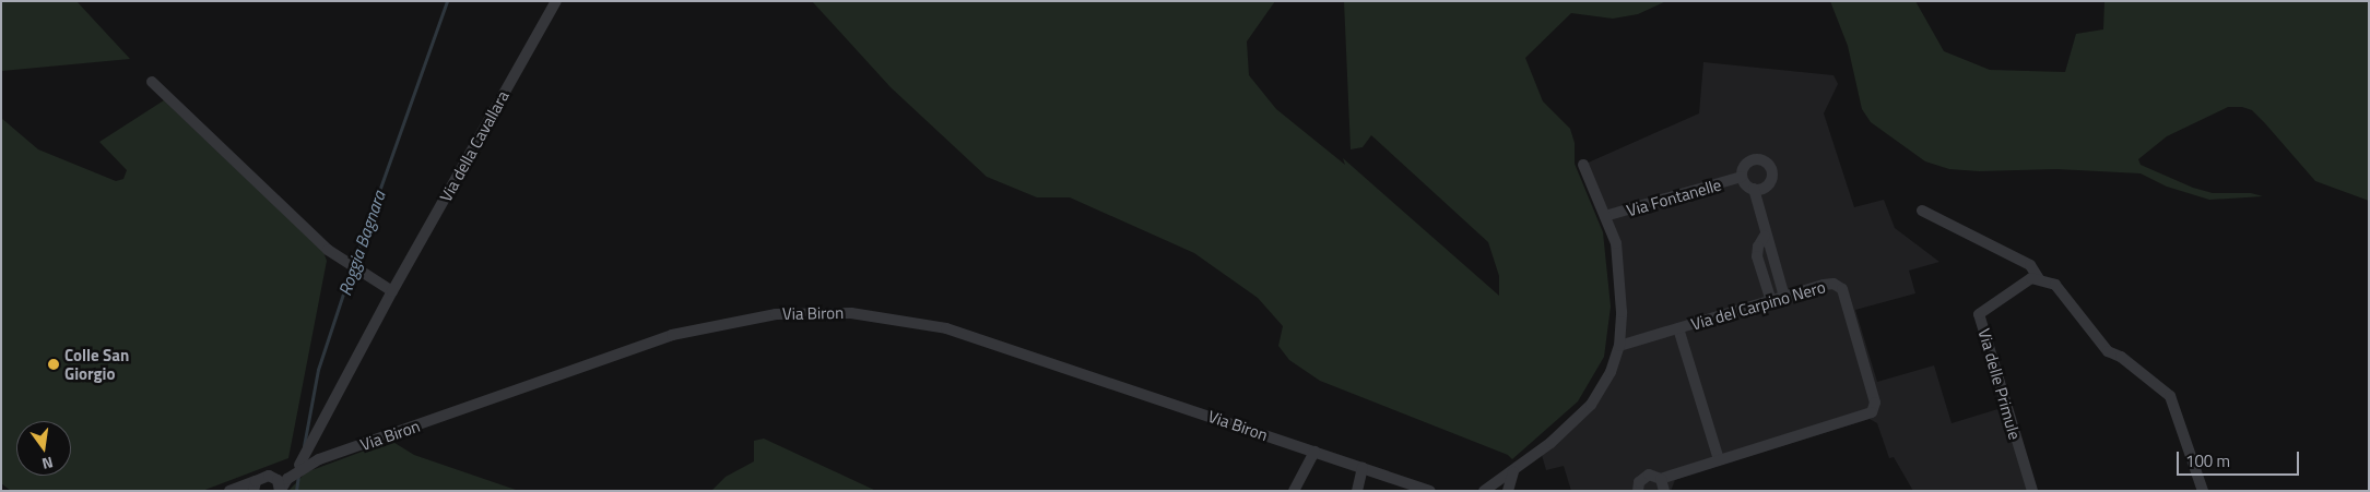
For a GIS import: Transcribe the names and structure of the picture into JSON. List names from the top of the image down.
{
  "streets": {
    "street": [
      "Via della Cavallara",
      "Via Fontanelle",
      "Via del Carpino Nero",
      "Via Biron",
      "Via delle Primule"
    ]
  },
  "crossings": [
    ["Via della Cavallara", "Via Biron"]
  ],
  "water": ["Roggia Bagnara"],
  "places": ["Colle San Giorgio"],
  "scale_bar": "100 m",
  "north": "bottom"
}
